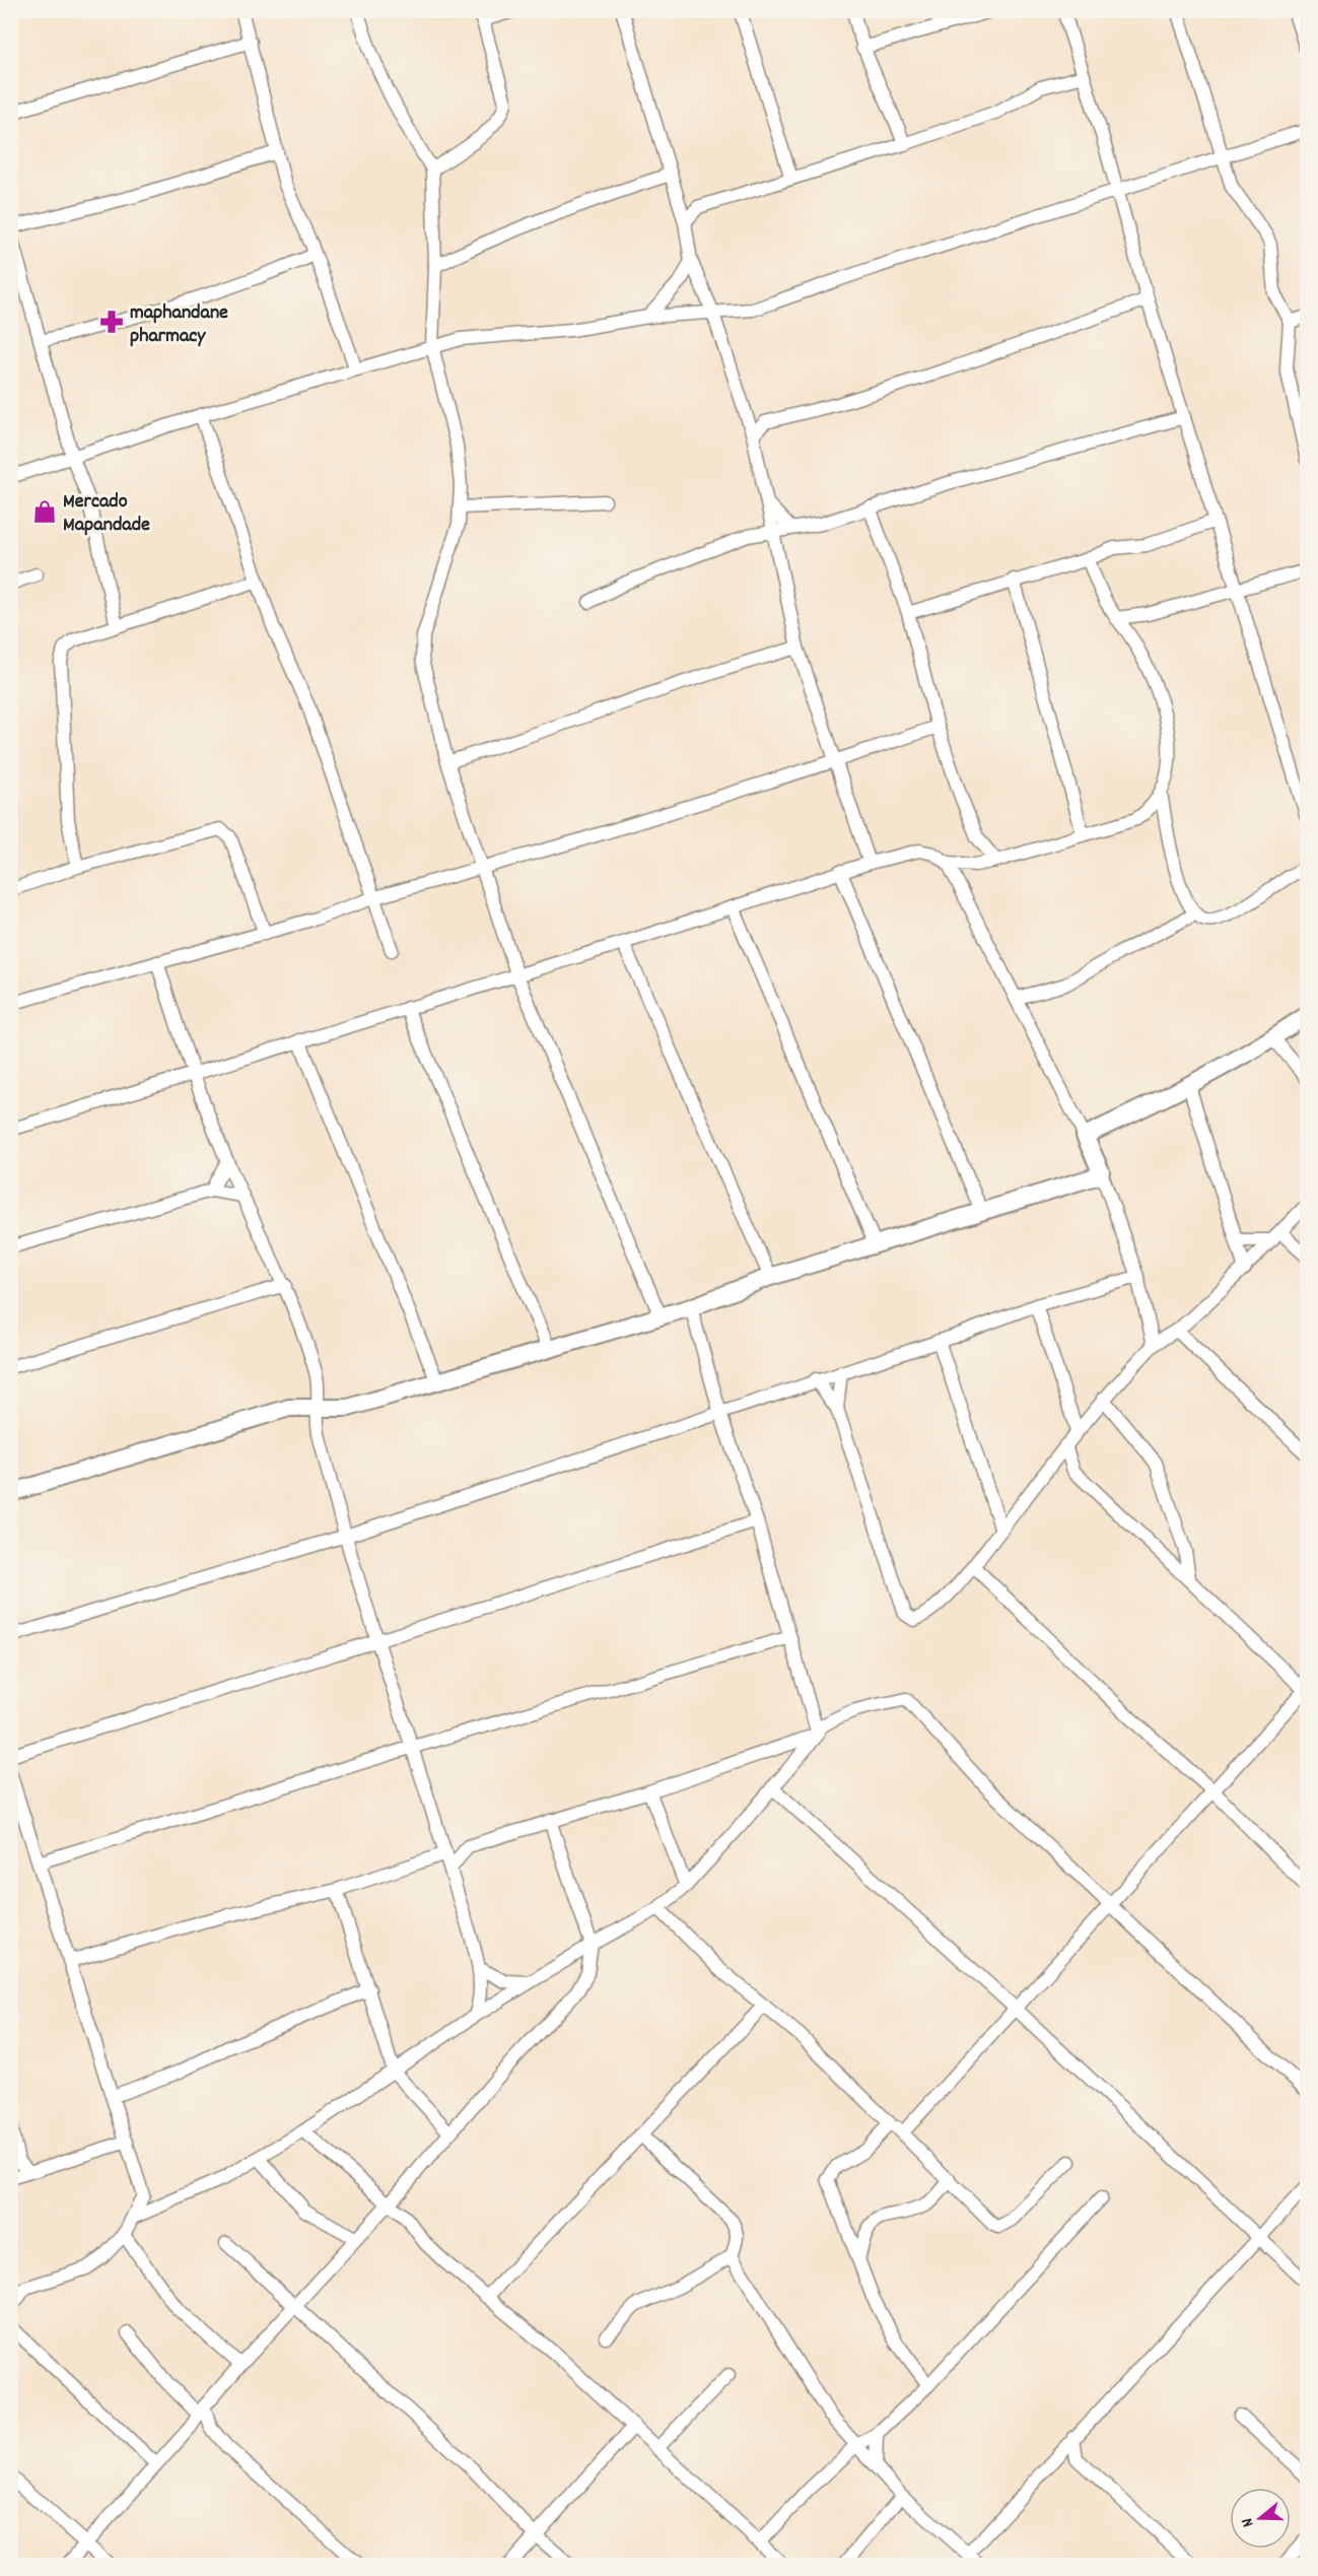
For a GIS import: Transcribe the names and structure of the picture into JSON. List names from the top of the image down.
{
  "places": {
    "pharmacy": ["maphandane pharmacy"],
    "shop": ["Mercado Mapandade"]
  },
  "north": "left"
}
